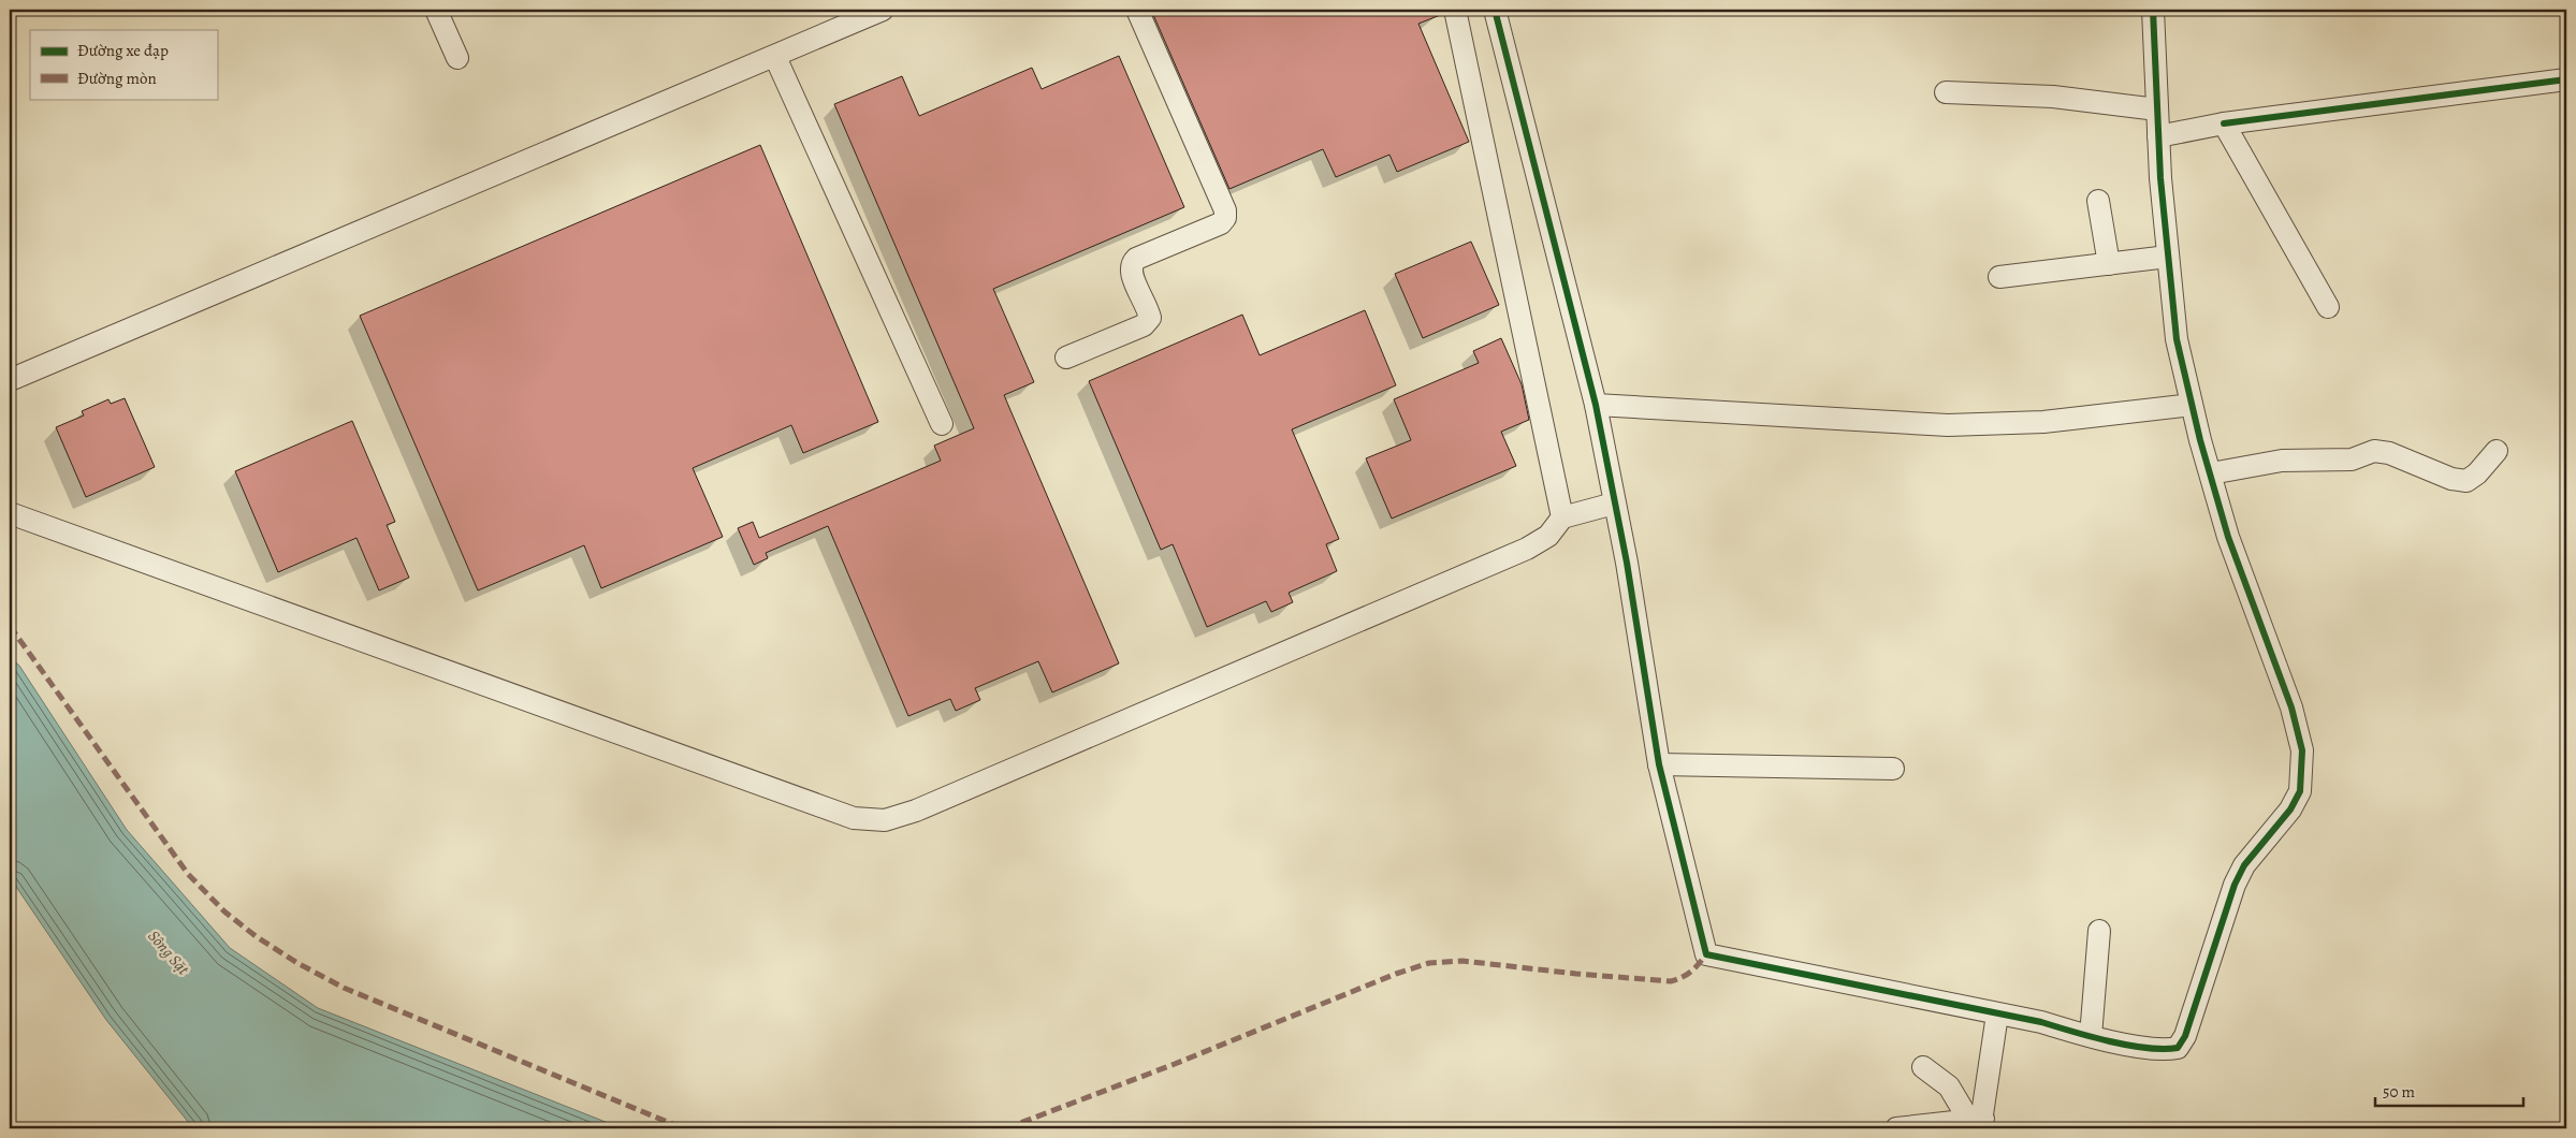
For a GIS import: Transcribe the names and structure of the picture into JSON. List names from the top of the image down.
{
  "water": ["Sông Sặt"],
  "legend": ["Đường xe đạp", "Đường mòn"],
  "scale_bar": "50 m"
}
